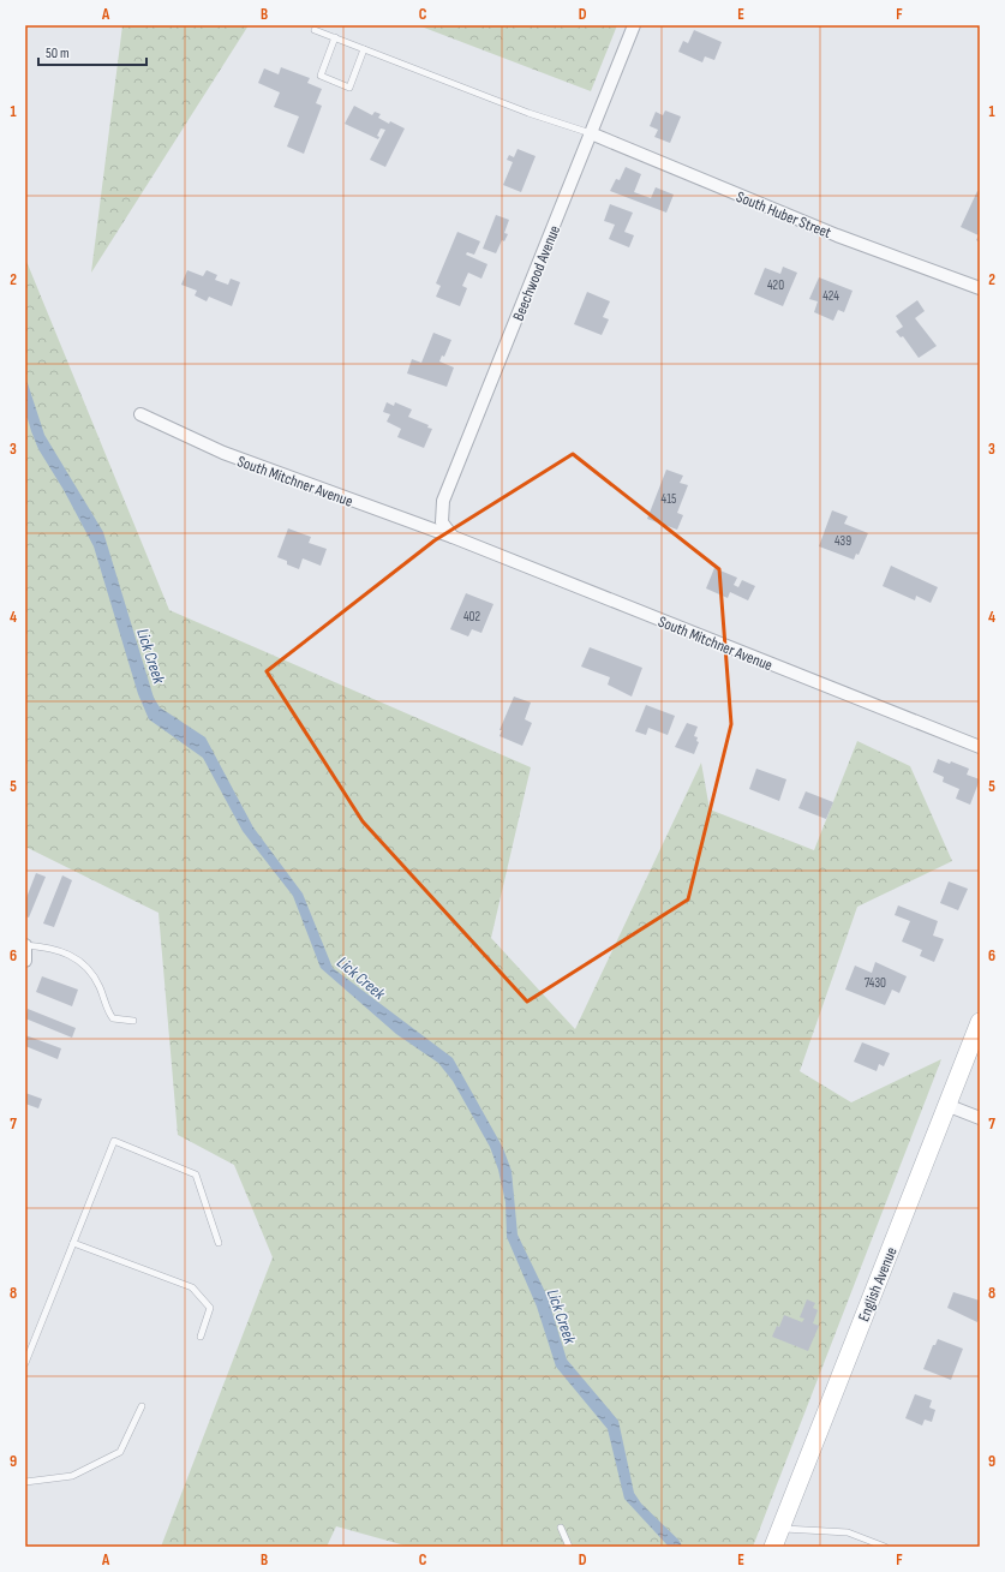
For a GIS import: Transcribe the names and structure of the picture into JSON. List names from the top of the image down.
{
  "streets": {
    "street": [
      "South Huber Street",
      "Beechwood Avenue",
      "South Mitchner Avenue",
      "English Avenue"
    ]
  },
  "crossings": [
    ["South Huber Street", "Beechwood Avenue"],
    ["Beechwood Avenue", "South Mitchner Avenue"]
  ],
  "water": ["Lick Creek"],
  "house_numbers": [
    "420",
    "424",
    "415",
    "439",
    "402",
    "7430"
  ],
  "scale_bar": "50 m",
  "grid": {
    "columns": [
      "A",
      "B",
      "C",
      "D",
      "E",
      "F"
    ],
    "rows": [
      "1",
      "2",
      "3",
      "4",
      "5",
      "6",
      "7",
      "8",
      "9"
    ]
  }
}
